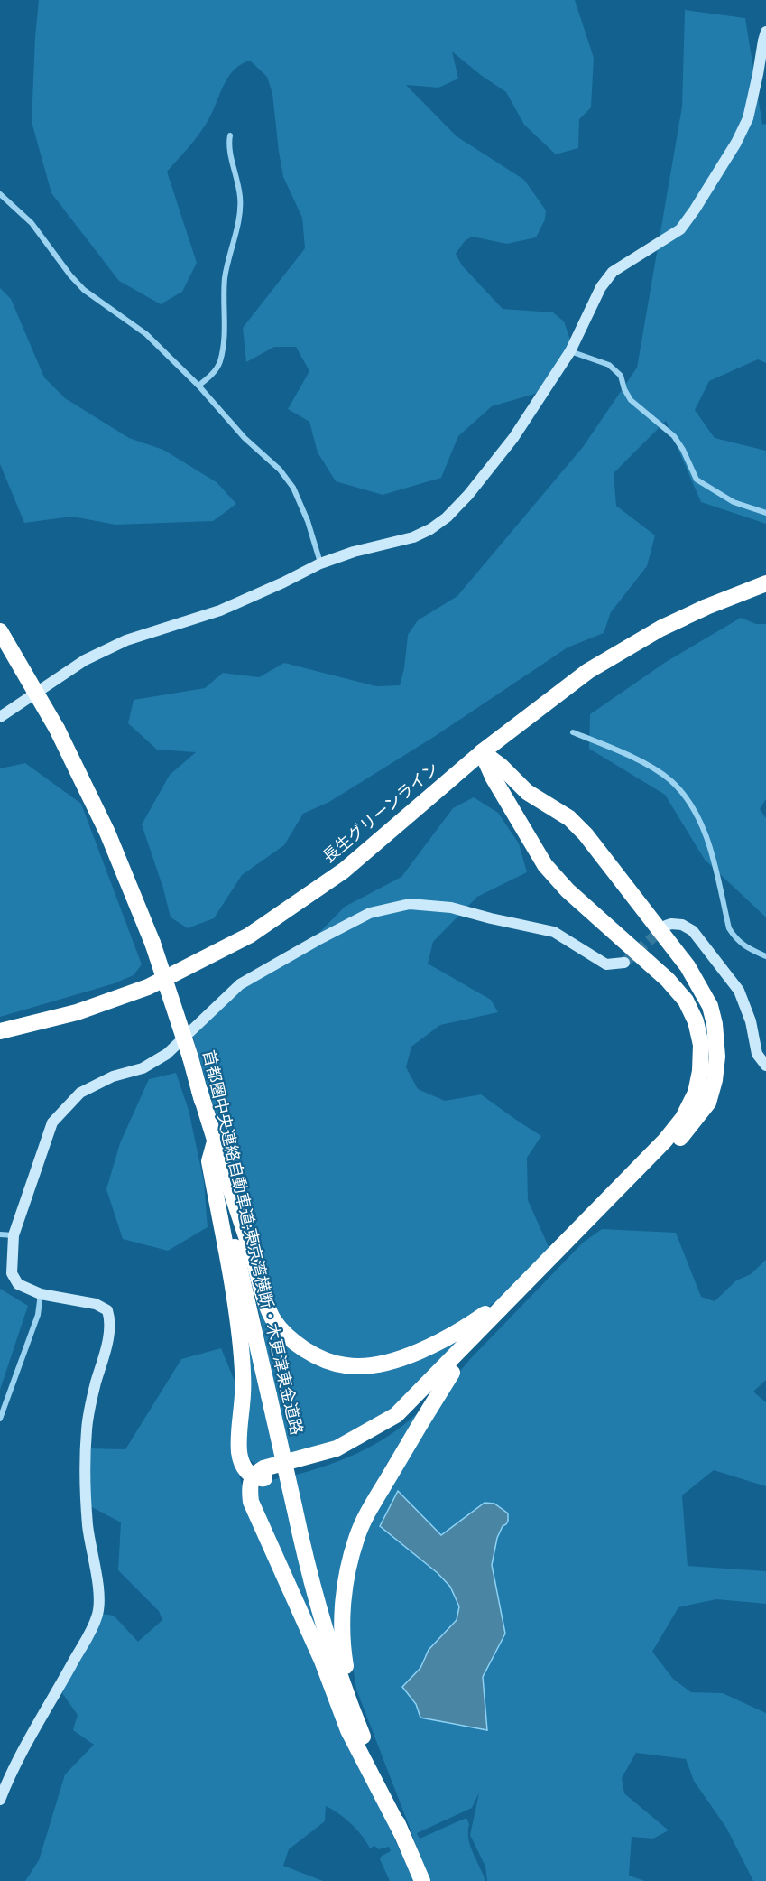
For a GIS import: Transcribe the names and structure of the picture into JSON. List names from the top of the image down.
{
  "streets": {
    "highway": ["長生グリーンライン", "首都圏中央連絡自動車道;東京湾横断・木更津東金道路"]
  }
}
